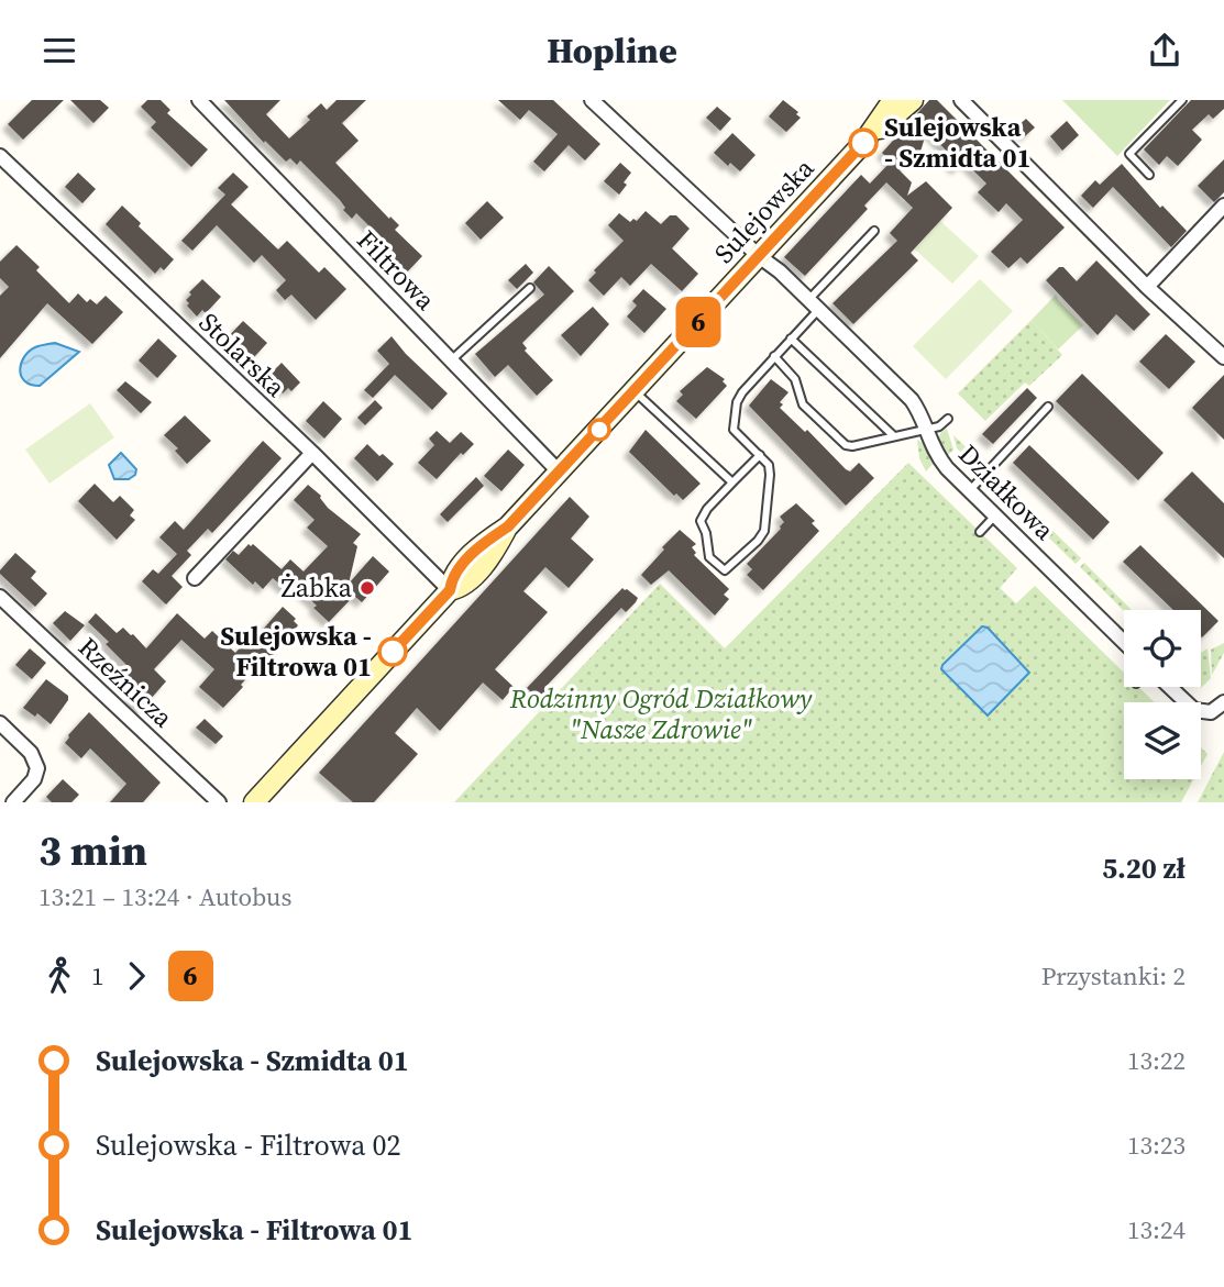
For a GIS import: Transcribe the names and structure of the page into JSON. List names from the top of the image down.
{
  "streets": {
    "main road": ["Sulejowska"],
    "street": [
      "Filtrowa",
      "Stolarska",
      "Działkowa",
      "Rzeźnicza"
    ]
  },
  "crossings": [
    ["Sulejowska", "Filtrowa"],
    ["Sulejowska", "Stolarska"],
    ["Sulejowska", "Działkowa"]
  ],
  "parks": ["Rodzinny Ogród Działkowy \"Nasze Zdrowie\""],
  "places": ["Sulejowska - Szmidta 01", "Żabka", "Sulejowska - Filtrowa 01"],
  "lines": ["bus line 6"],
  "page": {
    "header": "Hopline",
    "on_map": "6",
    "heading": ["3 min", "13:21 – 13:24 · Autobus", "5.20 zł"],
    "legs": ["1", "6", "Przystanki: 2"],
    "list": [
      {
        "name": "Sulejowska - Szmidta 01",
        "value": "13:22"
      },
      {
        "name": "Sulejowska - Filtrowa 02",
        "value": "13:23"
      },
      {
        "name": "Sulejowska - Filtrowa 01",
        "value": "13:24"
      }
    ]
  }
}
